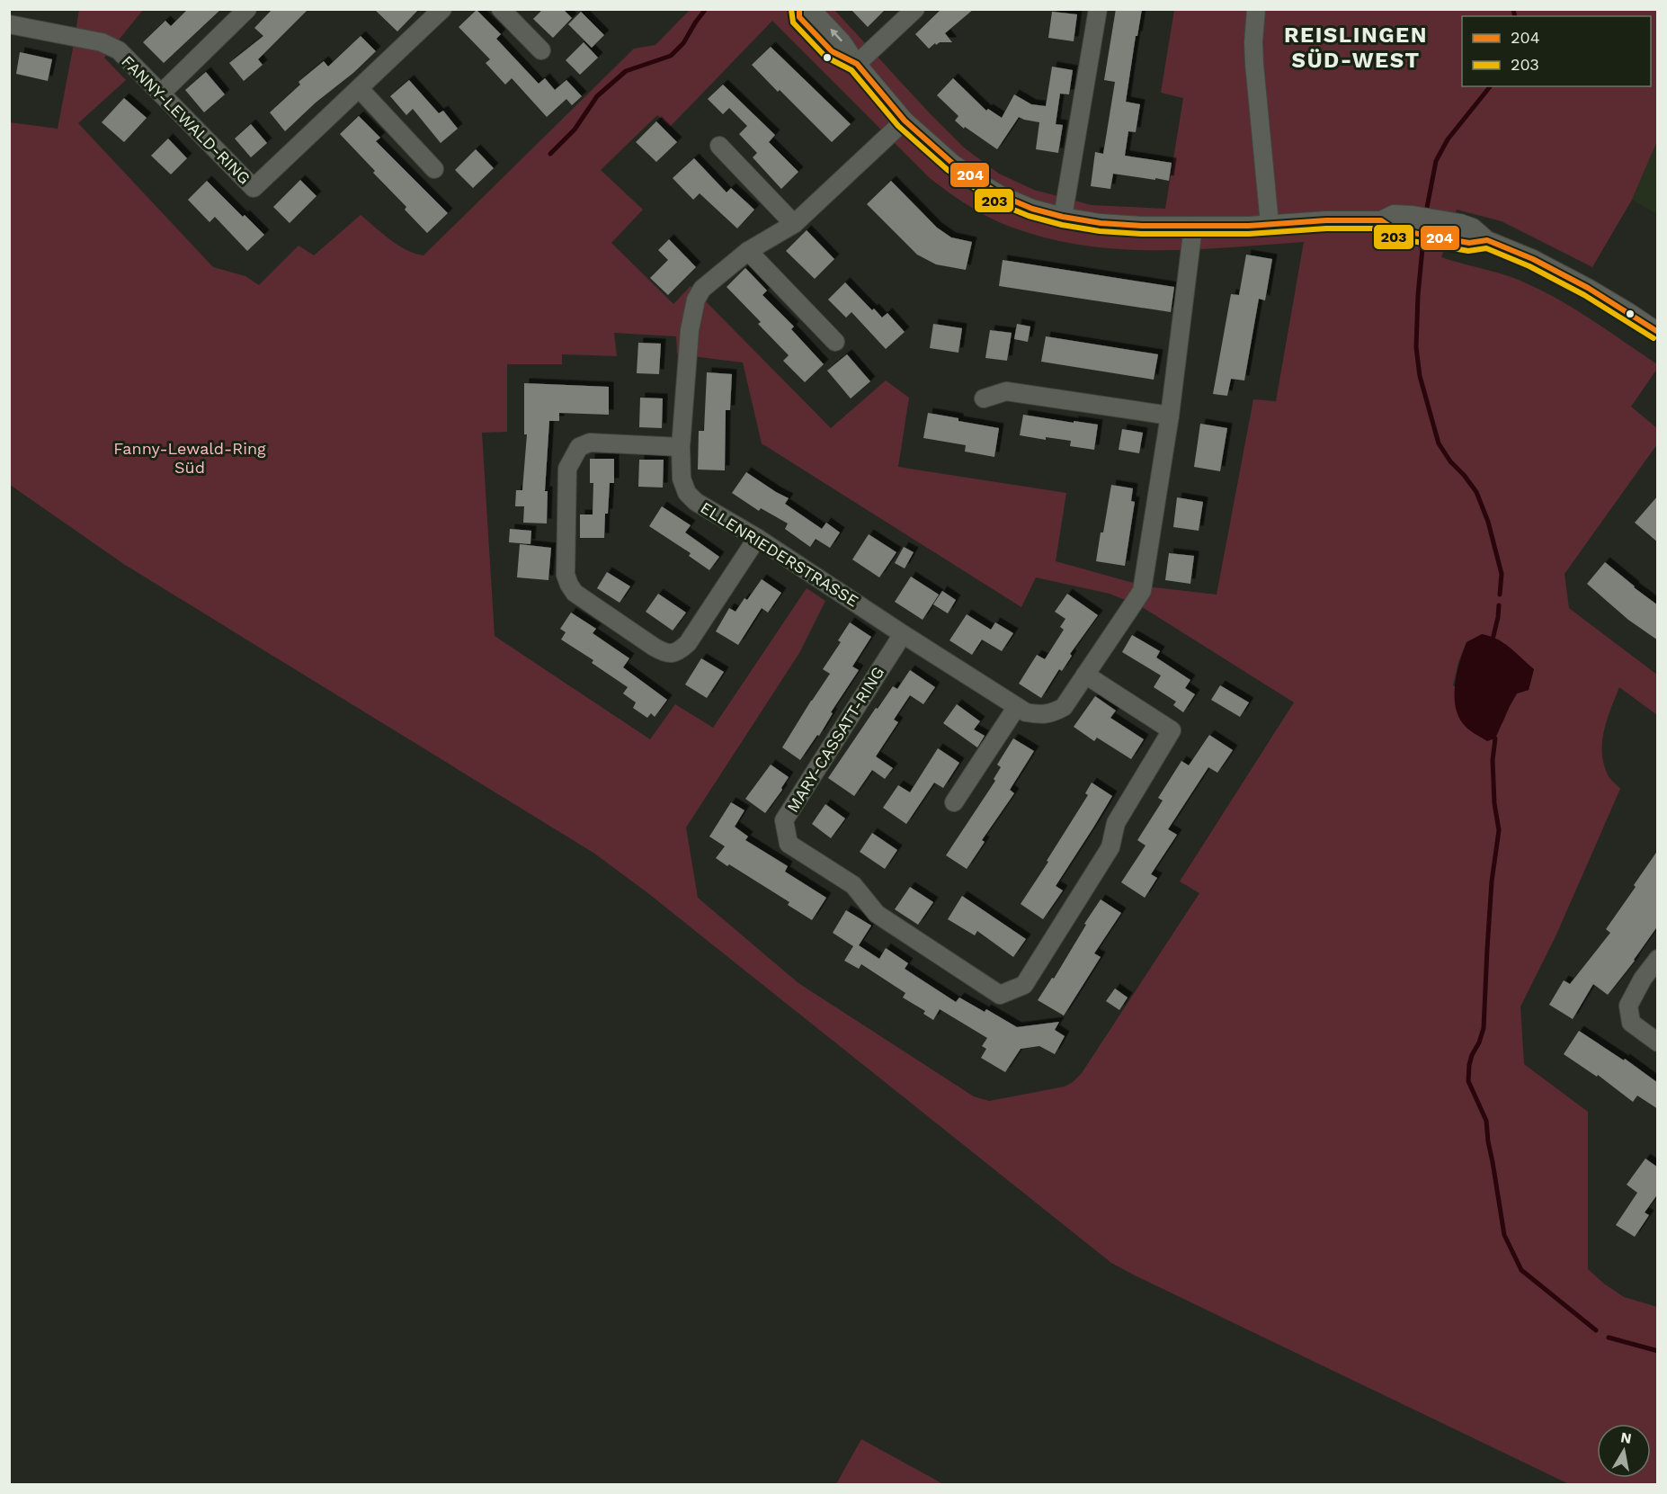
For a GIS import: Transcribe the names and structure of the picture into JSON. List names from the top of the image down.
{
  "streets": {
    "street": ["FANNY-LEWALD-RING", "ELLENRIEDERSTRASSE", "MARY-CASSATT-RING"]
  },
  "crossings": [
    ["ELLENRIEDERSTRASSE", "MARY-CASSATT-RING"]
  ],
  "districts": ["REISLINGEN SÜD-WEST"],
  "parks": ["Fanny-Lewald-Ring Süd"],
  "lines": ["transit line 204", "transit line 203"],
  "legend": ["204", "203"],
  "north": "top"
}
